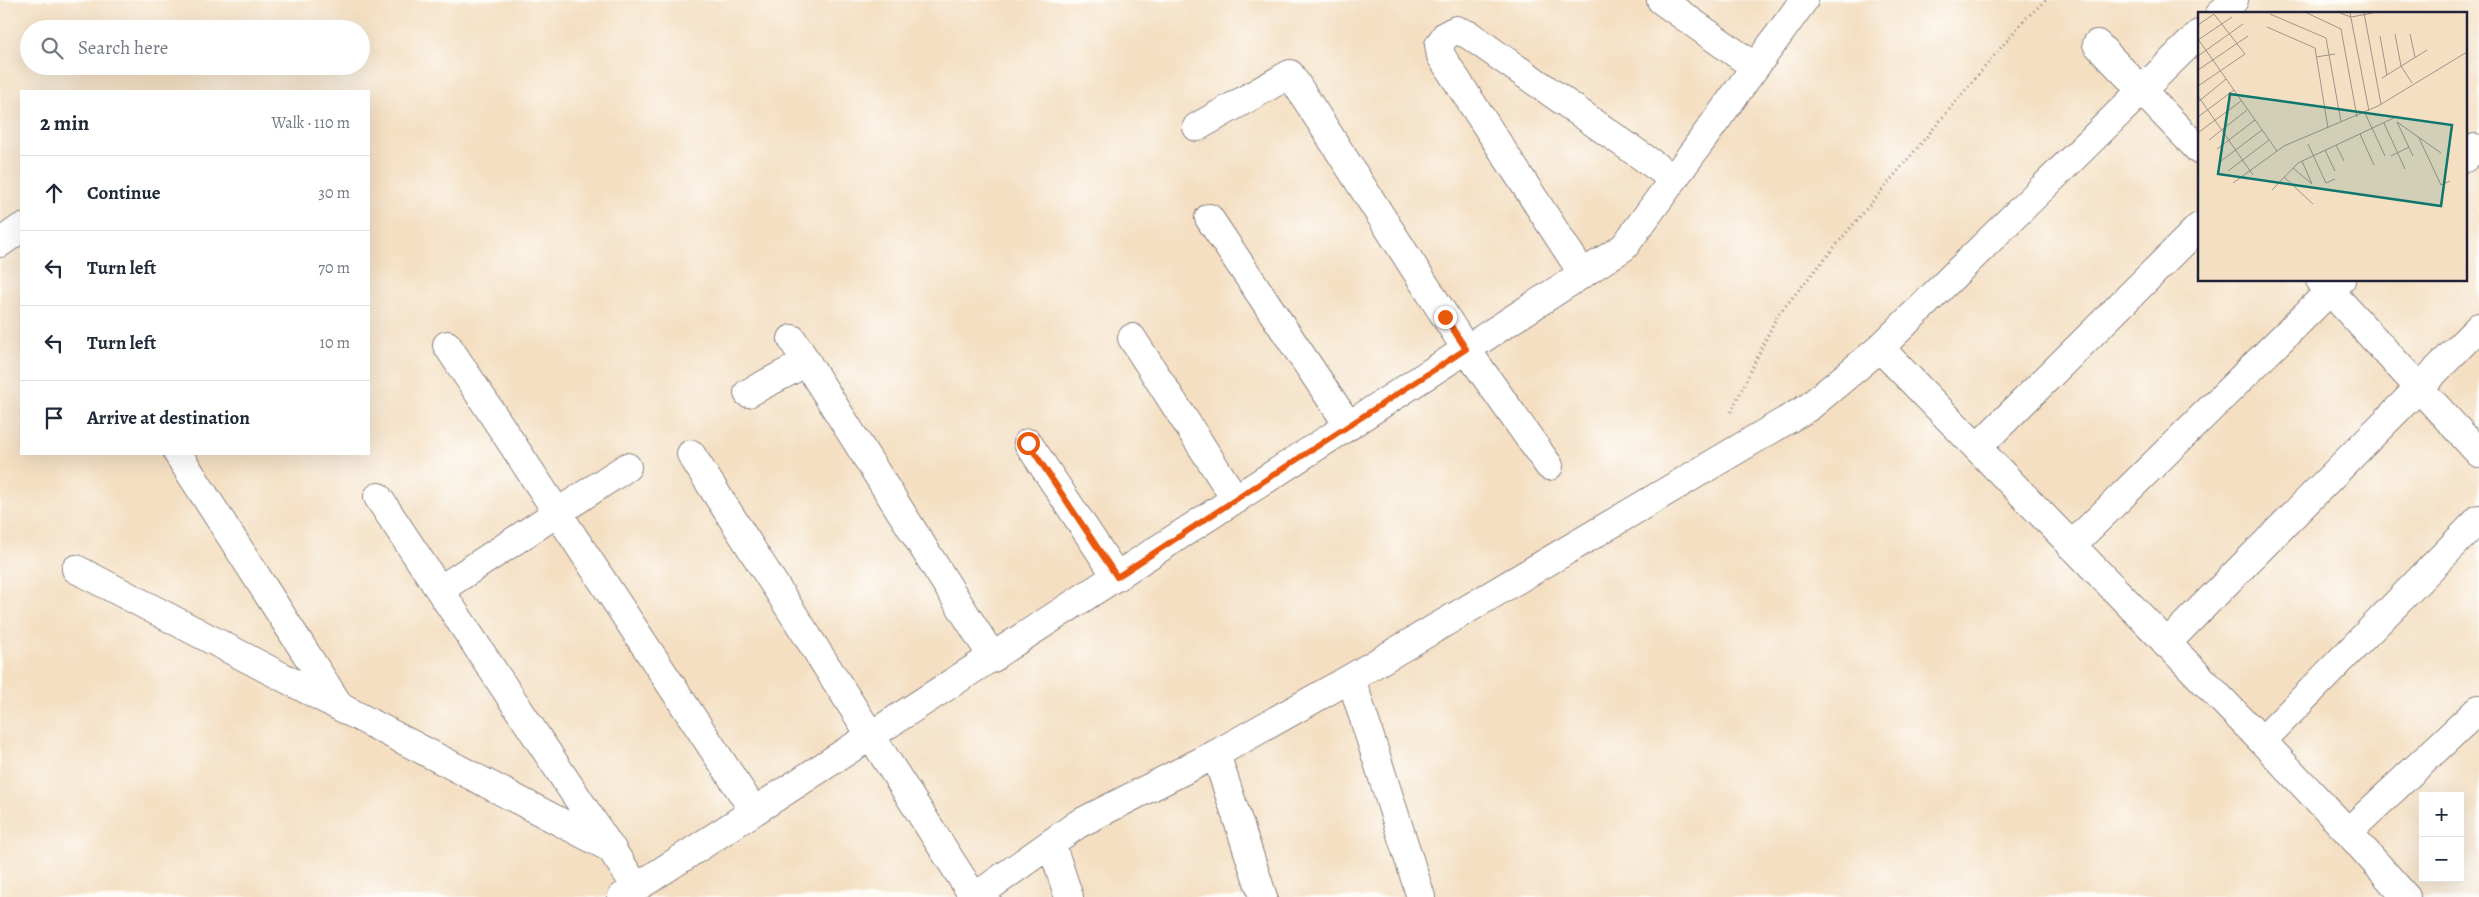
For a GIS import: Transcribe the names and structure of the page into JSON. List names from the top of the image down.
{
  "page": {
    "search": "Search here",
    "heading": ["2 min", "Walk · 110 m"],
    "list": [
      ["Continue", "30 m"],
      ["Turn left", "70 m"],
      ["Turn left", "10 m"],
      "Arrive at destination"
    ],
    "map_buttons": ["+", "−"]
  }
}
